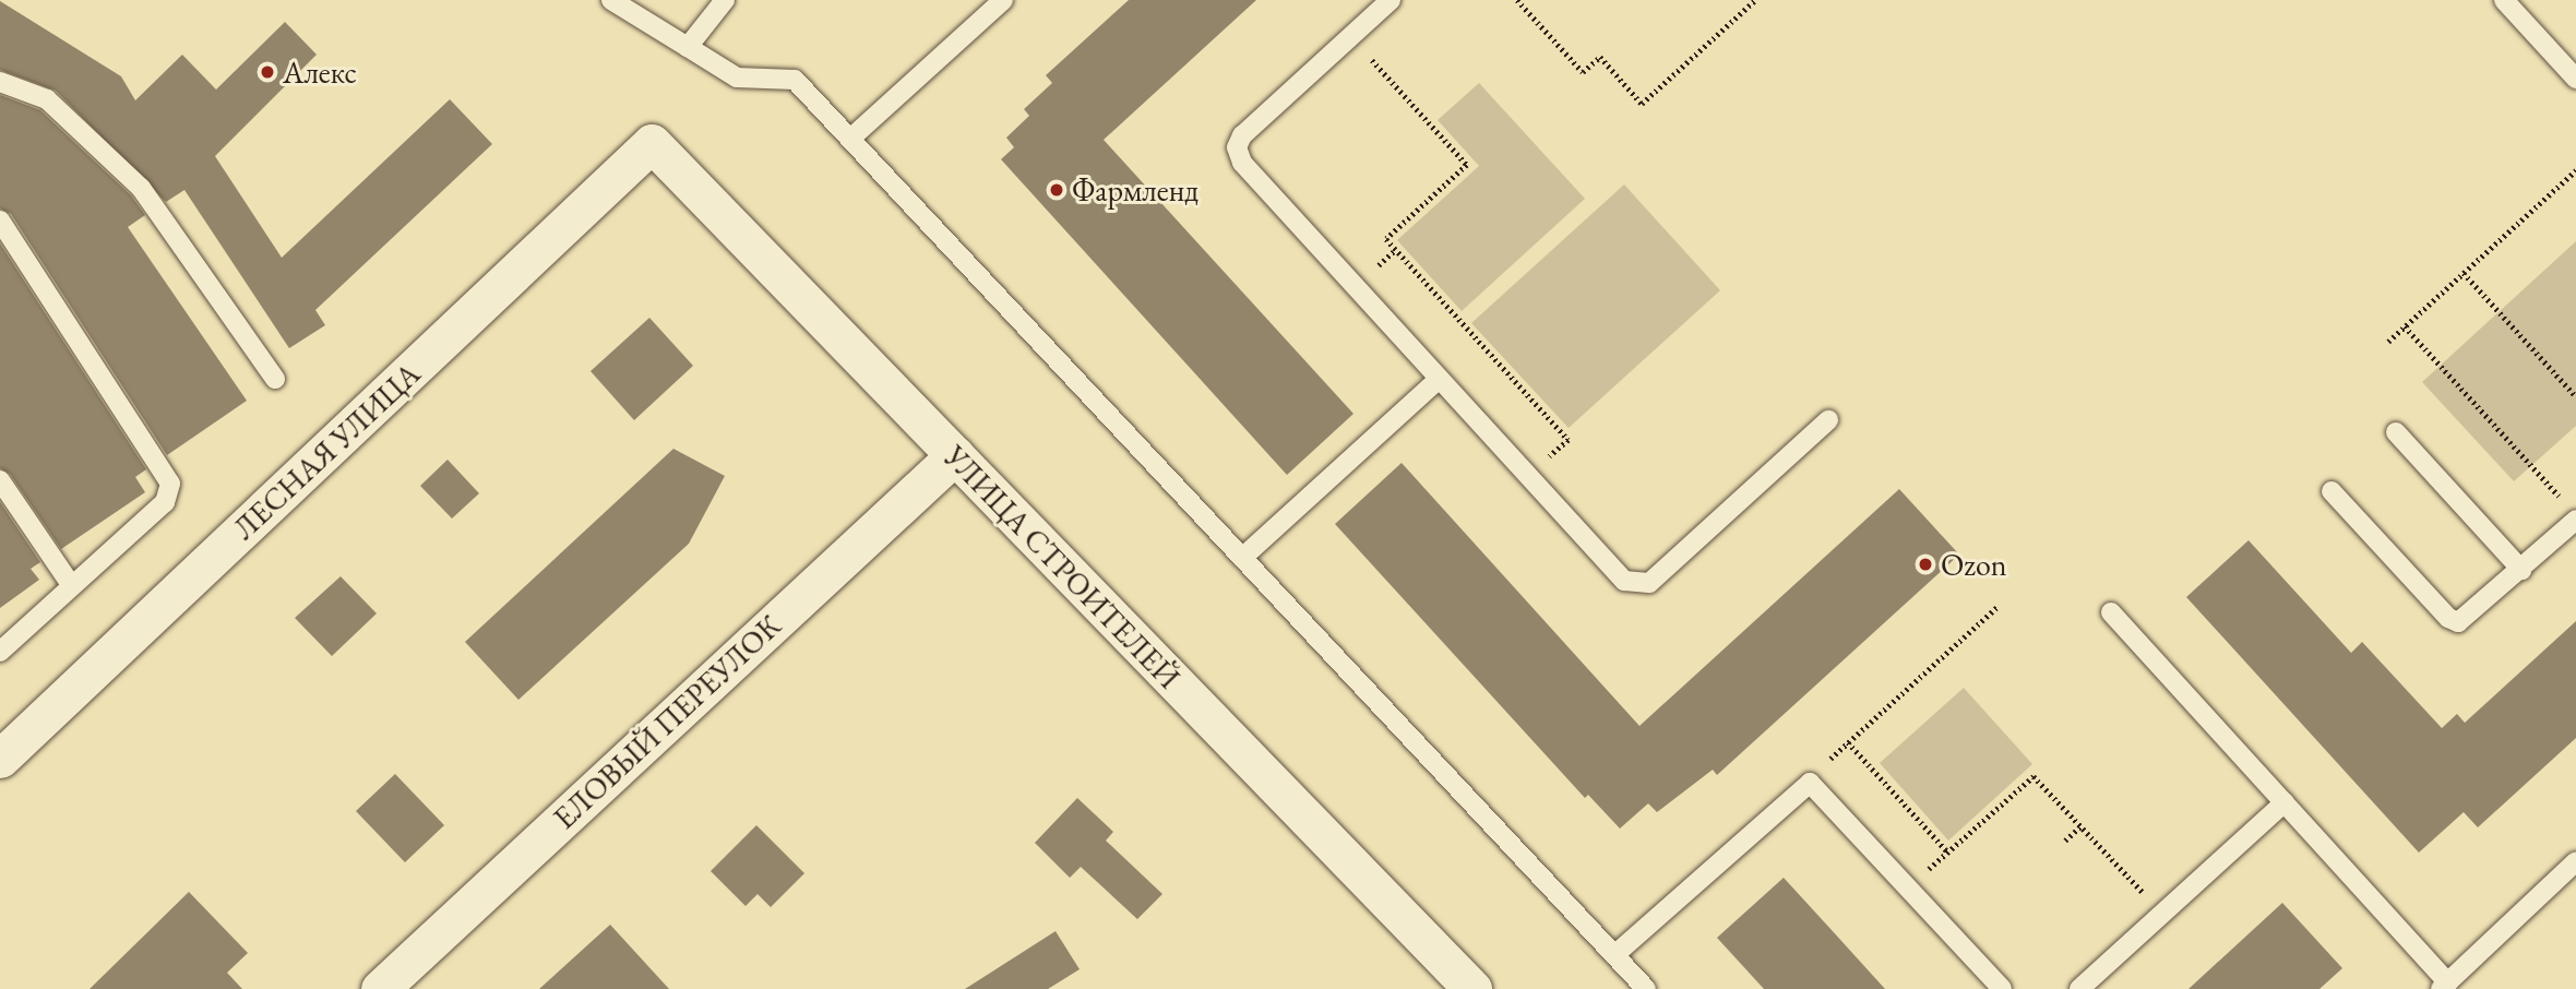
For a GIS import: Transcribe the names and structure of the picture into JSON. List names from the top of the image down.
{
  "streets": {
    "street": ["ЛЕСНАЯ УЛИЦА", "УЛИЦА СТРОИТЕЛЕЙ", "ЕЛОВЫЙ ПЕРЕУЛОК"]
  },
  "crossings": [
    ["ЛЕСНАЯ УЛИЦА", "УЛИЦА СТРОИТЕЛЕЙ"],
    ["УЛИЦА СТРОИТЕЛЕЙ", "ЕЛОВЫЙ ПЕРЕУЛОК"]
  ],
  "places": ["Алекс", "Фармленд", "Ozon"]
}
